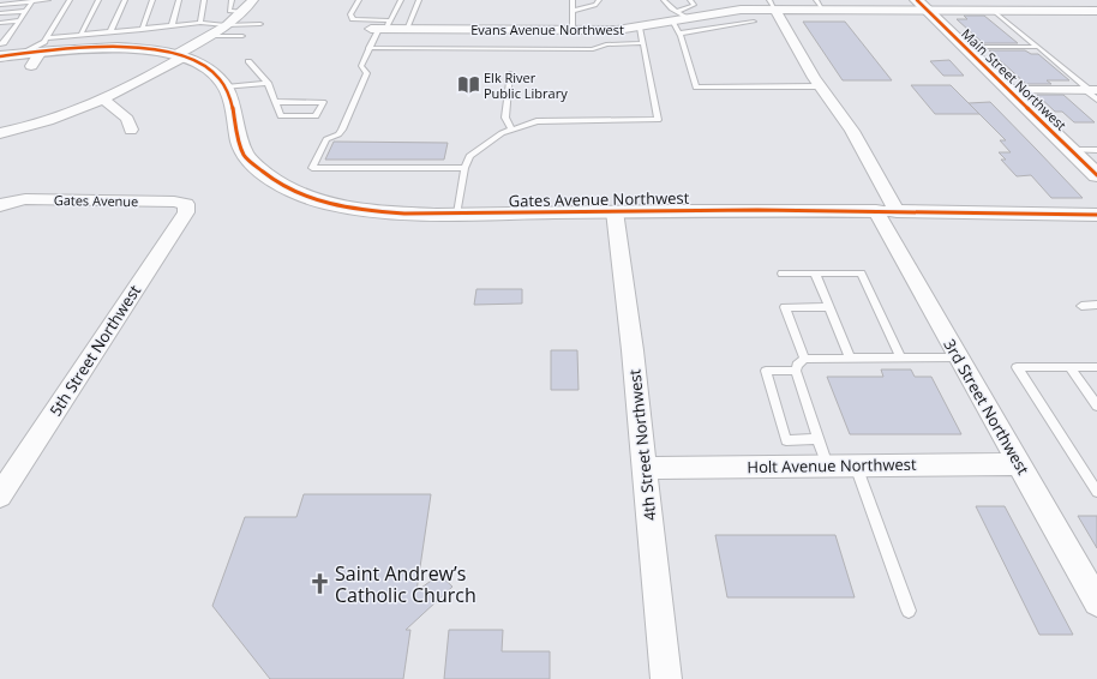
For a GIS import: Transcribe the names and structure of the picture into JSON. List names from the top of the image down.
{
  "streets": {
    "main road": ["Main Street Northwest"],
    "street": [
      "Evans Avenue Northwest",
      "Gates Avenue Northwest",
      "Gates Avenue",
      "5th Street Northwest",
      "3rd Street Northwest",
      "4th Street Northwest",
      "Holt Avenue Northwest"
    ]
  },
  "crossings": [
    ["Evans Avenue Northwest", "Main Street Northwest"],
    ["Evans Avenue Northwest", "3rd Street Northwest"],
    ["Gates Avenue Northwest", "3rd Street Northwest"],
    ["Gates Avenue Northwest", "4th Street Northwest"],
    ["Gates Avenue", "5th Street Northwest"],
    ["3rd Street Northwest", "Holt Avenue Northwest"],
    ["4th Street Northwest", "Holt Avenue Northwest"]
  ],
  "places": {
    "library": ["Elk River Public Library"],
    "church": ["Saint Andrew’s Catholic Church"]
  }
}
